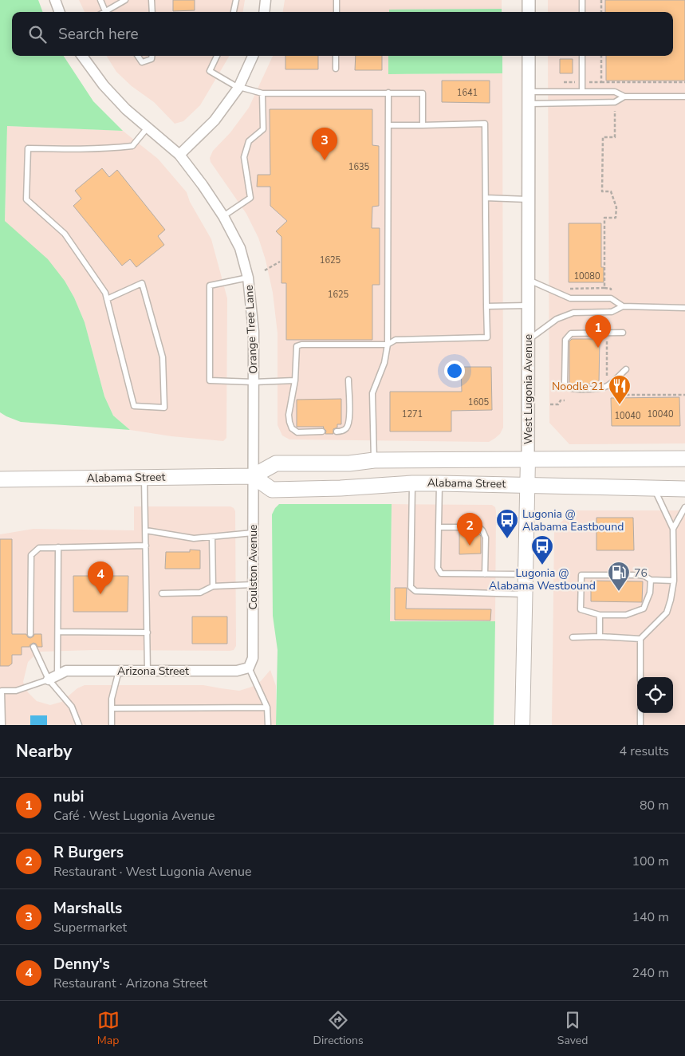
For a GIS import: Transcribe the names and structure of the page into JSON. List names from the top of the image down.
{
  "streets": {
    "main road": ["West Lugonia Avenue", "Alabama Street"],
    "street": ["Orange Tree Lane", "Coulston Avenue", "Arizona Street"]
  },
  "crossings": [
    ["Orange Tree Lane", "Alabama Street"],
    ["Orange Tree Lane", "Coulston Avenue"],
    ["West Lugonia Avenue", "Alabama Street"],
    ["Alabama Street", "Coulston Avenue"],
    ["Coulston Avenue", "Arizona Street"]
  ],
  "places": {
    "restaurant": ["Noodle 21"],
    "bus stop": ["Lugonia @ Alabama Eastbound", "Lugonia @ Alabama Westbound"],
    "fuel station": ["76"]
  },
  "house_numbers": [
    "1641",
    "1635",
    "1625",
    "10080",
    "1625",
    "1605",
    "1271",
    "10040",
    "10040"
  ],
  "page": {
    "search": "Search here",
    "pins": [
      "3",
      "1",
      "2",
      "4"
    ],
    "heading": ["Nearby", "4 results"],
    "list": [
      {
        "mark": "1",
        "name": "nubi",
        "note": "Café · West Lugonia Avenue",
        "value": "80 m"
      },
      {
        "mark": "2",
        "name": "R Burgers",
        "note": "Restaurant · West Lugonia Avenue",
        "value": "100 m"
      },
      {
        "mark": "3",
        "name": "Marshalls",
        "note": "Supermarket",
        "value": "140 m"
      },
      {
        "mark": "4",
        "name": "Denny's",
        "note": "Restaurant · Arizona Street",
        "value": "240 m"
      }
    ],
    "nav": ["Map", "Directions", "Saved"]
  }
}
